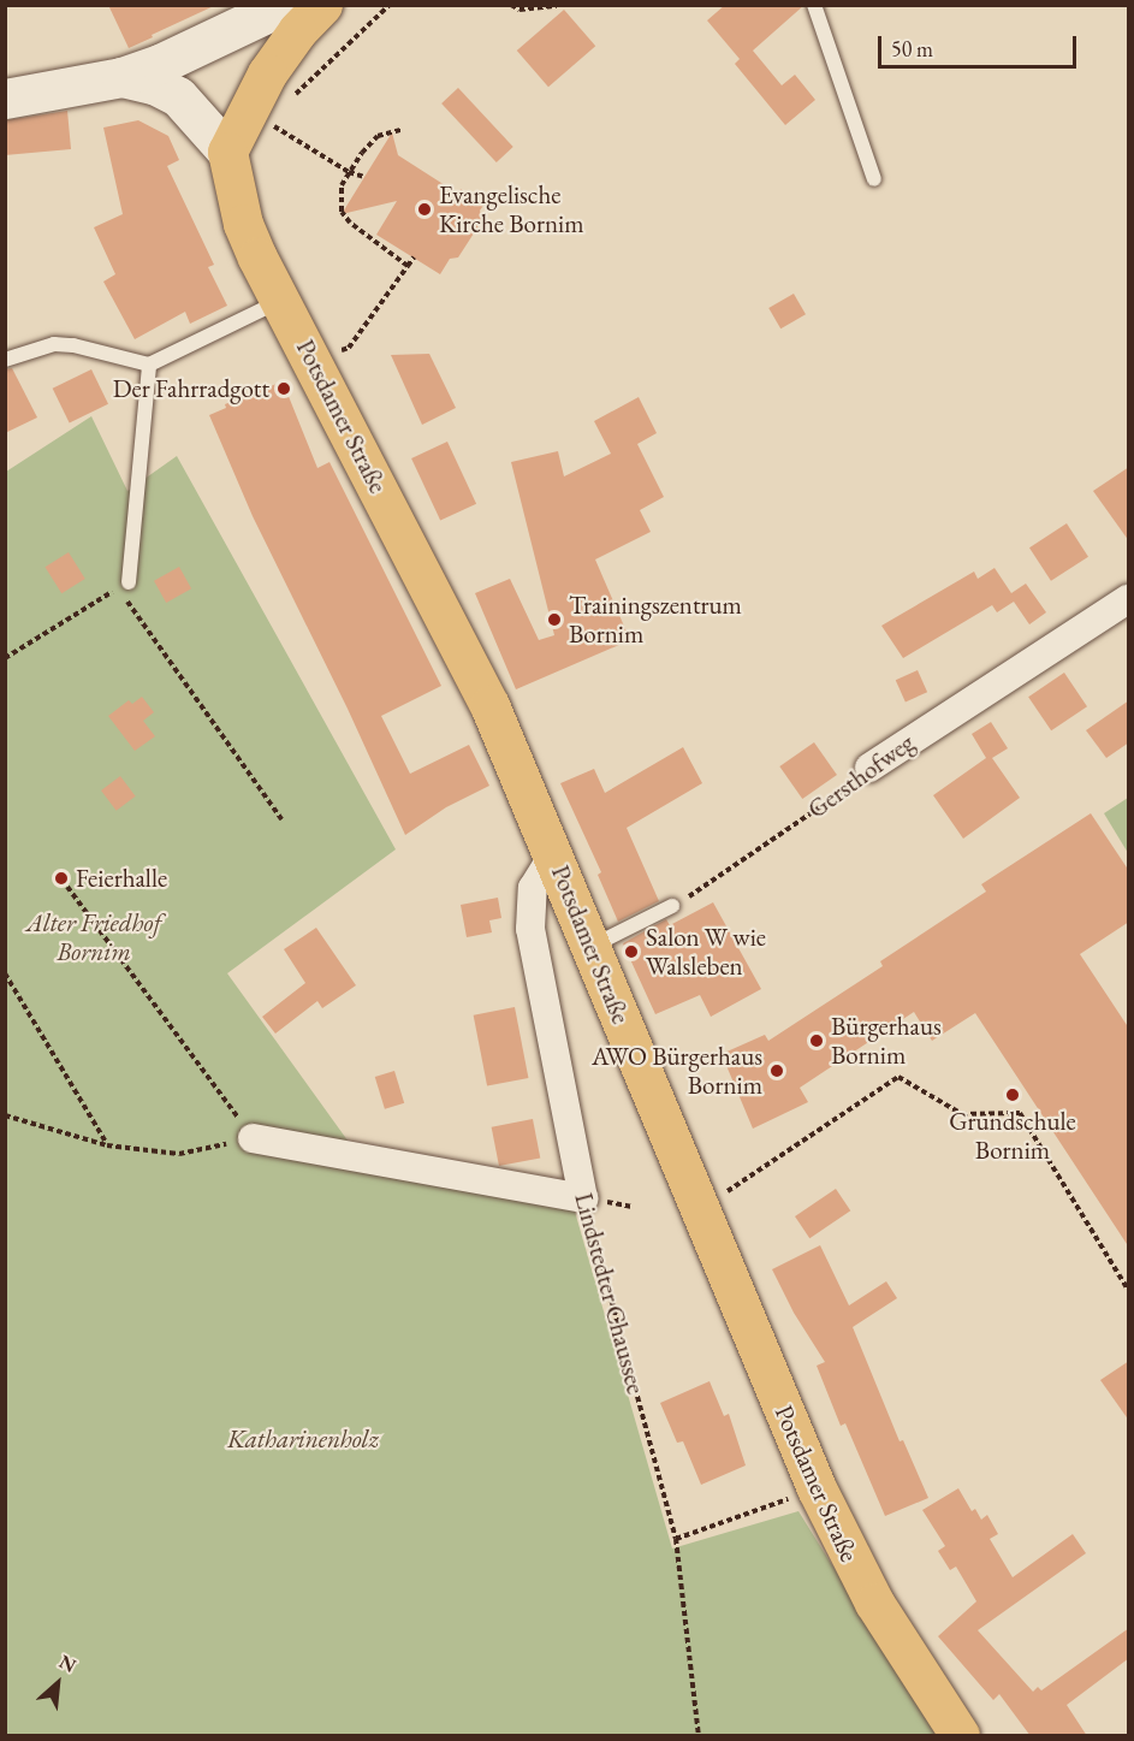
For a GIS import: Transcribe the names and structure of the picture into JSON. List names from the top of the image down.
{
  "streets": {
    "main road": ["Potsdamer Straße"],
    "street": ["Gersthofweg", "Lindstedter Chaussee"]
  },
  "crossings": [
    ["Potsdamer Straße", "Lindstedter Chaussee"]
  ],
  "parks": ["Alter Friedhof Bornim", "Katharinenholz"],
  "places": [
    "Evangelische Kirche Bornim",
    "Der Fahrradgott",
    "Trainingszentrum Bornim",
    "Feierhalle",
    "Salon W wie Walsleben",
    "Bürgerhaus Bornim",
    "AWO Bürgerhaus Bornim",
    "Grundschule Bornim"
  ],
  "scale_bar": "50 m",
  "north": "top right"
}
